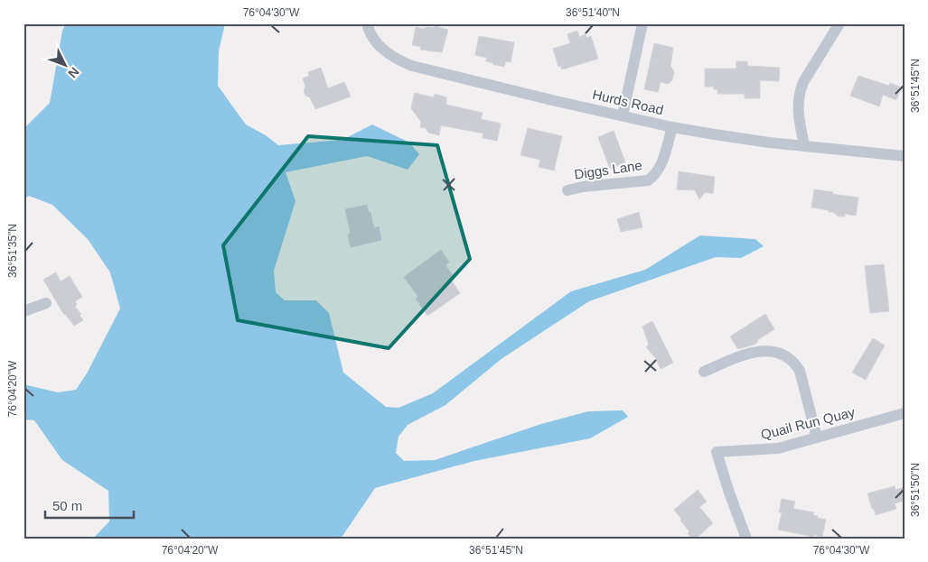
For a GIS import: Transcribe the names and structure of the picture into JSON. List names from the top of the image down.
{
  "streets": {
    "street": ["Hurds Road", "Diggs Lane", "Quail Run Quay"]
  },
  "crossings": [
    ["Hurds Road", "Diggs Lane"]
  ],
  "scale_bar": "50 m",
  "north": "bottom right",
  "coordinates": [
    "76°04'30\"W",
    "36°51'40\"N",
    "36°51'45\"N",
    "36°51'35\"N",
    "76°04'20\"W",
    "36°51'50\"N"
  ]
}
